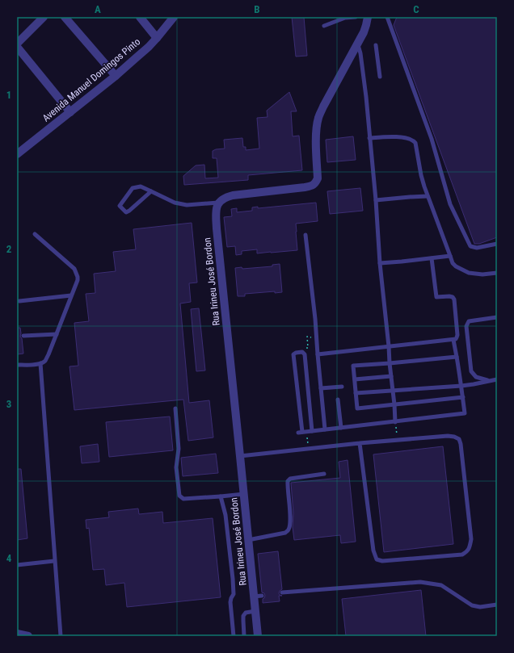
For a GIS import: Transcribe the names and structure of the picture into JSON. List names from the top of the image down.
{
  "streets": {
    "street": ["Avenida Manuel Domingos Pinto", "Rua Irineu José Bordon"]
  },
  "grid": {
    "columns": ["A", "B", "C"],
    "rows": [
      "1",
      "2",
      "3",
      "4"
    ]
  }
}
